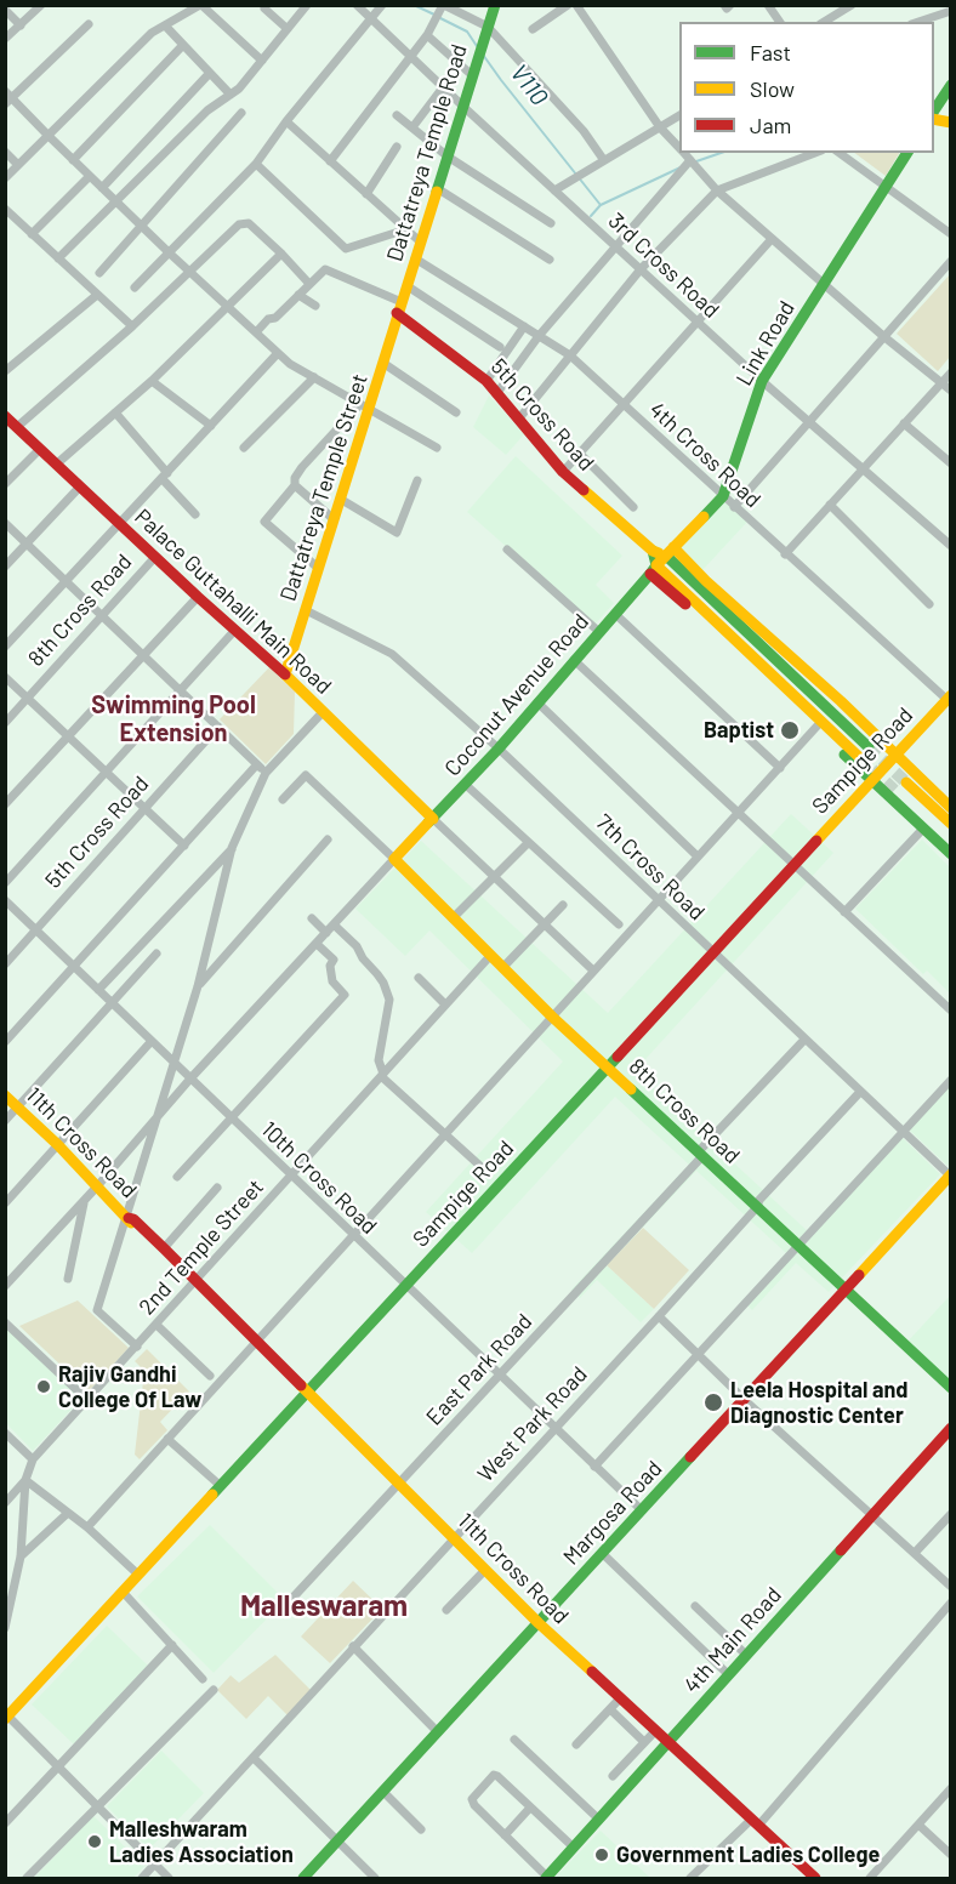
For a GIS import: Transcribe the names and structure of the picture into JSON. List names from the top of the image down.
{
  "streets": {
    "street": [
      "Dattatreya Temple Road",
      "3rd Cross Road",
      "Link Road",
      "5th Cross Road",
      "4th Cross Road",
      "Dattatreya Temple Street",
      "Palace Guttahalli Main Road",
      "8th Cross Road",
      "Coconut Avenue Road",
      "Sampige Road",
      "7th Cross Road",
      "11th Cross Road",
      "10th Cross Road",
      "2nd Temple Street",
      "East Park Road",
      "West Park Road",
      "Margosa Road",
      "4th Main Road"
    ]
  },
  "crossings": [
    ["Dattatreya Temple Road", "3rd Cross Road"],
    ["Dattatreya Temple Road", "5th Cross Road"],
    ["Dattatreya Temple Road", "4th Cross Road"],
    ["Dattatreya Temple Road", "Dattatreya Temple Street"],
    ["3rd Cross Road", "Link Road"],
    ["Link Road", "5th Cross Road"],
    ["Link Road", "4th Cross Road"],
    ["Link Road", "Coconut Avenue Road"],
    ["5th Cross Road", "Dattatreya Temple Street"],
    ["5th Cross Road", "Coconut Avenue Road"],
    ["5th Cross Road", "10th Cross Road"],
    ["4th Cross Road", "Sampige Road"],
    ["Dattatreya Temple Street", "Palace Guttahalli Main Road"],
    ["Dattatreya Temple Street", "7th Cross Road"],
    ["Palace Guttahalli Main Road", "8th Cross Road"],
    ["Palace Guttahalli Main Road", "Coconut Avenue Road"],
    ["8th Cross Road", "Coconut Avenue Road"],
    ["8th Cross Road", "Sampige Road"],
    ["8th Cross Road", "2nd Temple Street"],
    ["8th Cross Road", "East Park Road"],
    ["8th Cross Road", "West Park Road"],
    ["8th Cross Road", "Margosa Road"],
    ["Coconut Avenue Road", "7th Cross Road"],
    ["Sampige Road", "7th Cross Road"],
    ["Sampige Road", "11th Cross Road"],
    ["Sampige Road", "10th Cross Road"],
    ["7th Cross Road", "East Park Road"],
    ["7th Cross Road", "West Park Road"],
    ["7th Cross Road", "Margosa Road"],
    ["11th Cross Road", "2nd Temple Street"],
    ["11th Cross Road", "East Park Road"],
    ["11th Cross Road", "West Park Road"],
    ["11th Cross Road", "Margosa Road"],
    ["11th Cross Road", "4th Main Road"],
    ["10th Cross Road", "2nd Temple Street"],
    ["10th Cross Road", "East Park Road"],
    ["10th Cross Road", "West Park Road"],
    ["10th Cross Road", "Margosa Road"]
  ],
  "districts": ["Swimming Pool Extension", "Malleswaram"],
  "water": ["V110"],
  "places": [
    "Baptist",
    "Rajiv Gandhi College Of Law",
    "Leela Hospital and Diagnostic Center",
    "Malleshwaram Ladies Association",
    "Government Ladies College"
  ],
  "legend": ["Fast", "Slow", "Jam"]
}
